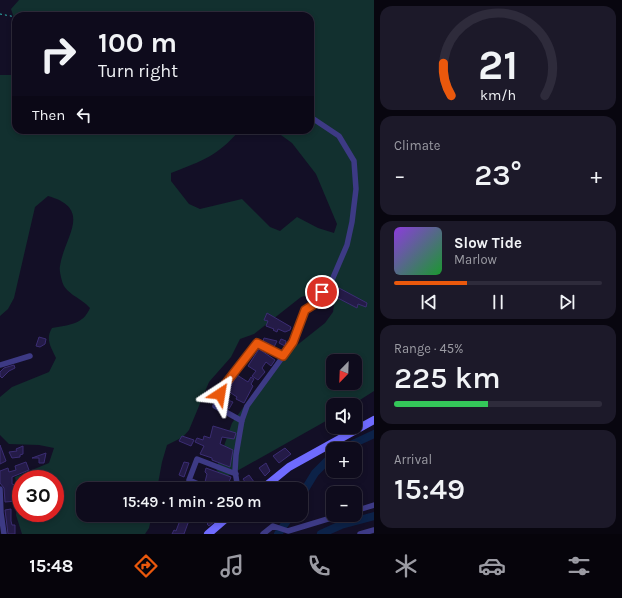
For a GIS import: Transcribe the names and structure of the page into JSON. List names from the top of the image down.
{
  "north": "bottom left",
  "page": {
    "turn": ["100 m", "Turn right"],
    "then": "Then",
    "tile": [
      "Climate",
      ["Range · 45%", "225 km"],
      ["Arrival", "15:49"]
    ],
    "heat": ["−", "23°", "+"],
    "song": ["Slow Tide", "Marlow"],
    "map_buttons": ["+", "−"],
    "limit": "30",
    "trip": "15:49 · 1 min · 250 m",
    "tabs": "15:48",
    "gauge": ["21", "km/h"]
  }
}
